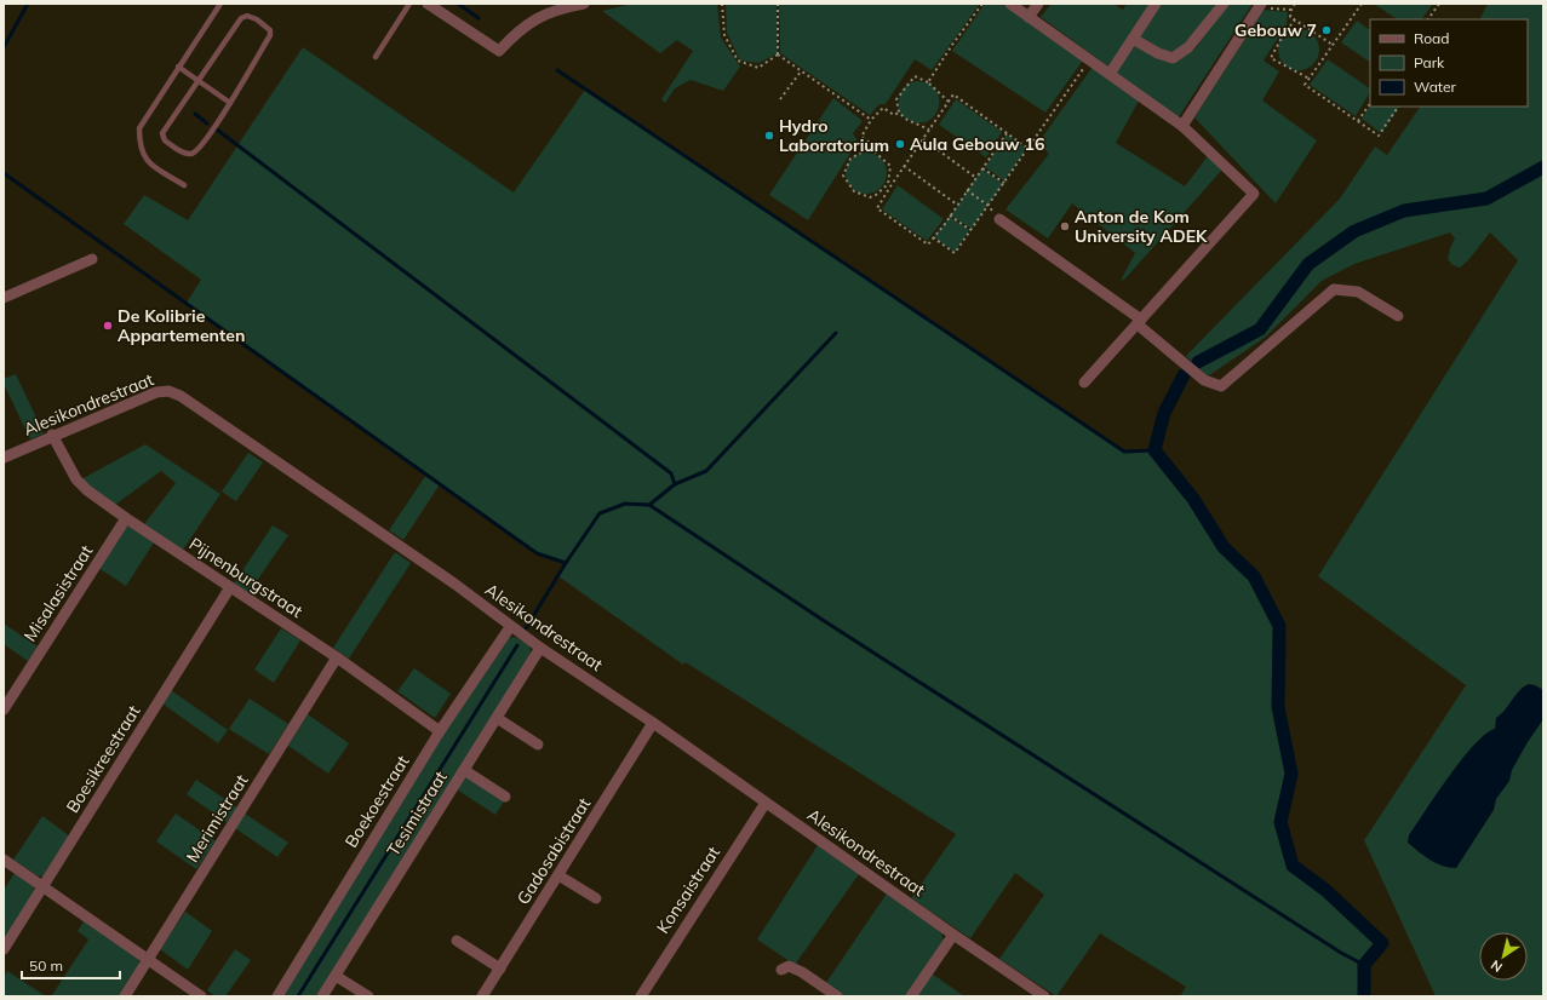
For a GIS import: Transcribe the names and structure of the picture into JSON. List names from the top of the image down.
{
  "streets": {
    "street": [
      "Alesikondrestraat",
      "Pijnenburgstraat",
      "Misalasistraat",
      "Boesikreestraat",
      "Boekoestraat",
      "Tesimistraat",
      "Merimistraat",
      "Gadosabistraat",
      "Konsaistraat"
    ]
  },
  "crossings": [
    ["Alesikondrestraat", "Pijnenburgstraat"],
    ["Alesikondrestraat", "Boekoestraat"],
    ["Alesikondrestraat", "Tesimistraat"],
    ["Alesikondrestraat", "Gadosabistraat"],
    ["Alesikondrestraat", "Konsaistraat"],
    ["Pijnenburgstraat", "Misalasistraat"],
    ["Pijnenburgstraat", "Boesikreestraat"],
    ["Pijnenburgstraat", "Boekoestraat"],
    ["Pijnenburgstraat", "Merimistraat"]
  ],
  "places": [
    "Gebouw 7",
    "Hydro Laboratorium",
    "Aula Gebouw 16",
    "Anton de Kom University ADEK",
    "De Kolibrie Appartementen"
  ],
  "legend": ["Road", "Park", "Water"],
  "scale_bar": "50 m",
  "north": "bottom left"
}
